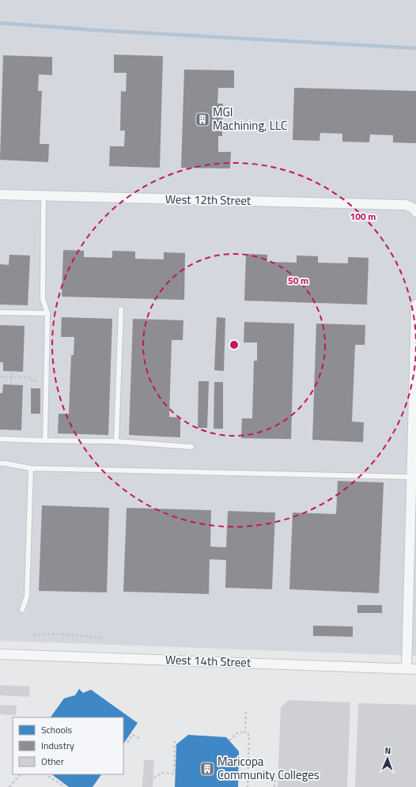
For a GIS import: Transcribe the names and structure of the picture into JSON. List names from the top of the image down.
{
  "streets": {
    "street": ["West 12th Street", "West 14th Street"]
  },
  "places": {
    "building": ["MGI Machining, LLC", "Maricopa Community Colleges"]
  },
  "legend": ["Schools", "Industry", "Other"],
  "north": "top",
  "rings": ["100 m", "50 m"]
}
